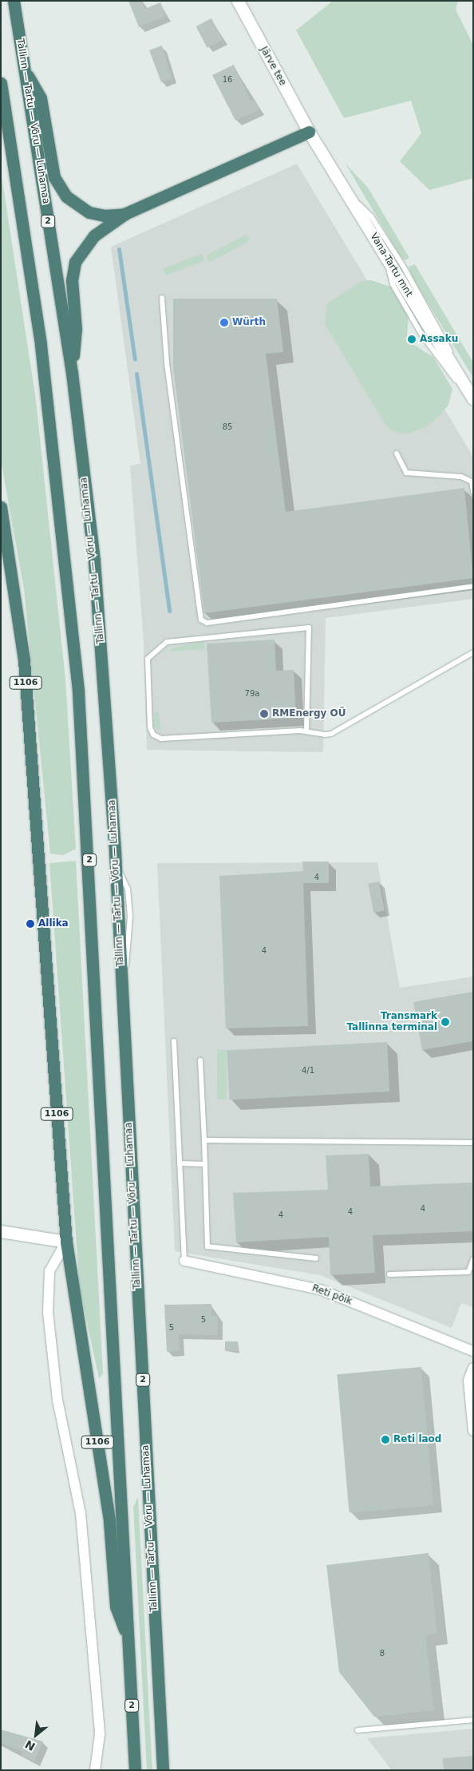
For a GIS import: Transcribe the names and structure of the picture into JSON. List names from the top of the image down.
{
  "streets": {
    "highway": ["Tallinn — Tartu — Võru — Luhamaa", "2", "1106"],
    "street": ["Järve tee", "Vana-Tartu mnt", "Reti põik"]
  },
  "crossings": [
    ["Järve tee", "Vana-Tartu mnt"],
    ["2", "1106"]
  ],
  "places": [
    "Würth",
    "Assaku",
    "RMEnergy OÜ",
    "Allika",
    "Transmark Tallinna terminal",
    "Reti laod"
  ],
  "house_numbers": [
    "16",
    "85",
    "79a",
    "4",
    "4",
    "4/1",
    "4",
    "4",
    "4",
    "5",
    "5",
    "8"
  ],
  "north": "bottom left"
}
